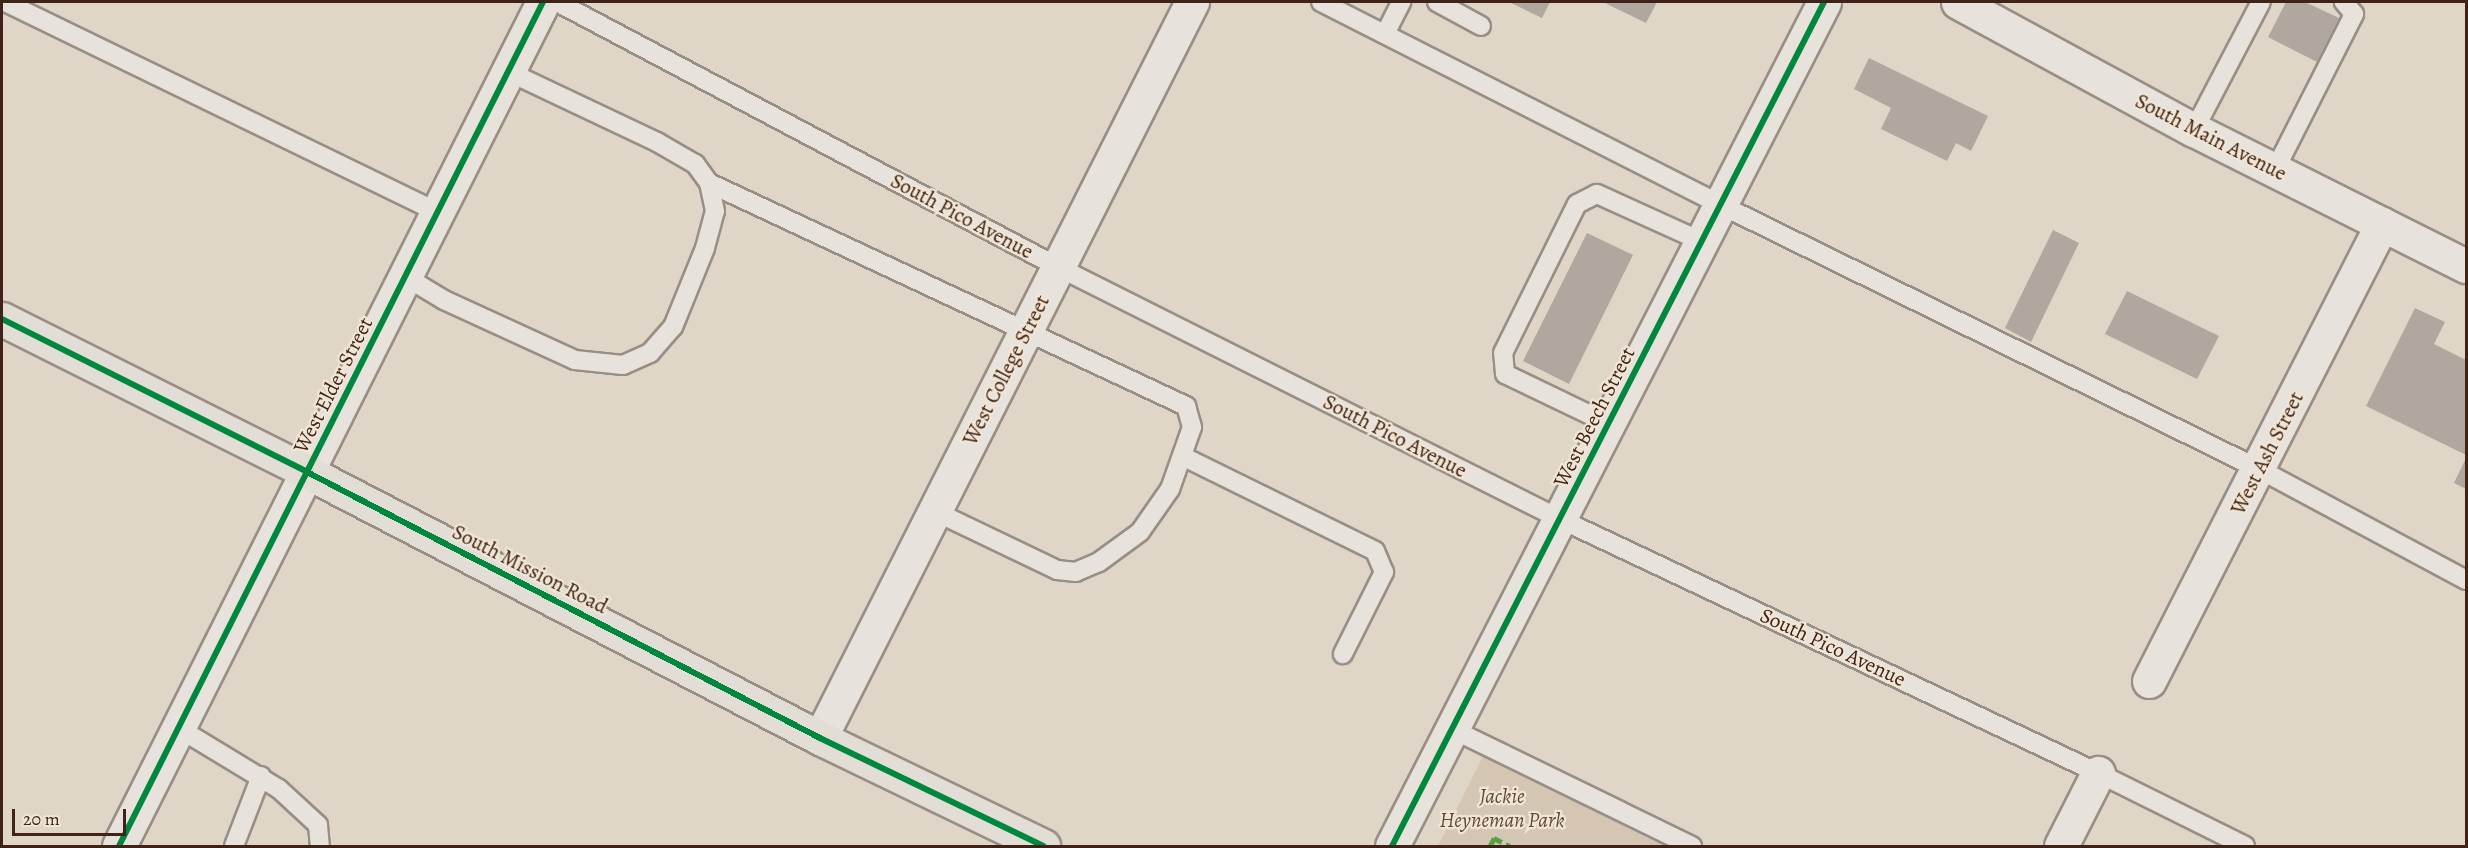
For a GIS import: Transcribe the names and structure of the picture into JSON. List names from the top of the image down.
{
  "streets": {
    "main road": ["South Mission Road"],
    "street": [
      "South Main Avenue",
      "West College Street",
      "West Elder Street",
      "West Beech Street",
      "West Ash Street"
    ],
    "lane": ["South Pico Avenue"]
  },
  "crossings": [
    ["South Main Avenue", "West Ash Street"],
    ["South Pico Avenue", "West College Street"],
    ["South Pico Avenue", "West Beech Street"],
    ["West College Street", "South Mission Road"],
    ["West Elder Street", "South Mission Road"]
  ],
  "parks": ["Jackie Heyneman Park"],
  "scale_bar": "20 m"
}
